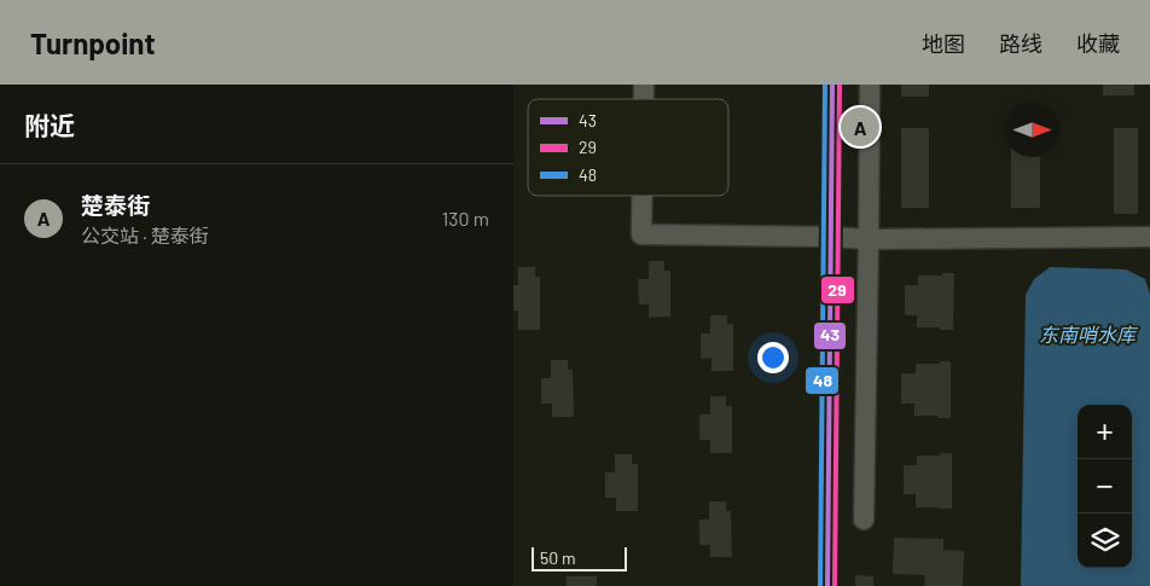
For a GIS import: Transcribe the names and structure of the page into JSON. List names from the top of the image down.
{
  "water": ["东南哨水库"],
  "lines": ["transit line 43", "transit line 29", "transit line 48"],
  "legend": ["43", "29", "48"],
  "scale_bar": "50 m",
  "north": "right",
  "page": {
    "header": "Turnpoint",
    "nav": ["地图", "路线", "收藏"],
    "heading": "附近",
    "pins": "A",
    "list": [
      {
        "mark": "A",
        "name": "楚泰街",
        "note": "公交站 · 楚泰街",
        "value": "130 m"
      }
    ],
    "map_buttons": ["+", "−"],
    "scale": "50 m"
  }
}
